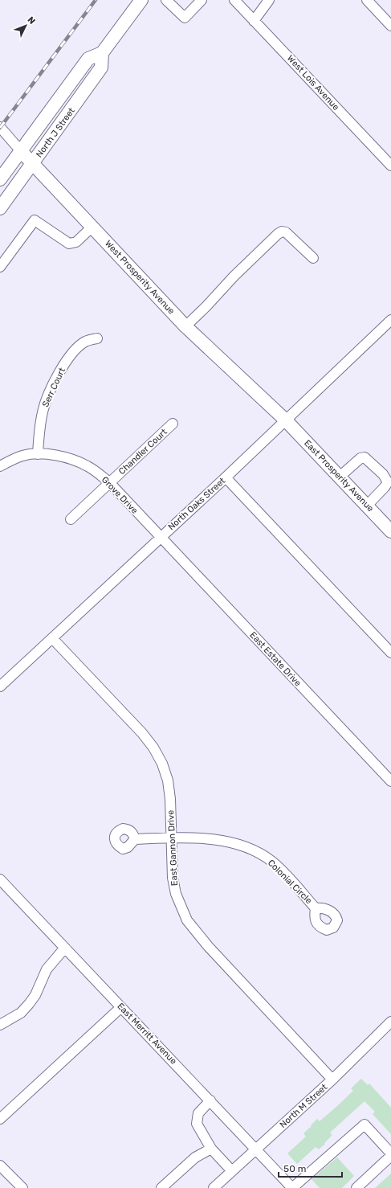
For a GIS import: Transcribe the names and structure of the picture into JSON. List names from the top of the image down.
{
  "streets": {
    "main road": ["North J Street", "West Prosperity Avenue", "East Prosperity Avenue"],
    "street": [
      "West Lois Avenue",
      "Serr Court",
      "Chandler Court",
      "Grove Drive",
      "North Oaks Street",
      "East Estate Drive",
      "East Gannon Drive",
      "Colonial Circle",
      "East Merritt Avenue",
      "North M Street"
    ]
  },
  "crossings": [
    ["North J Street", "West Prosperity Avenue"],
    ["West Prosperity Avenue", "East Prosperity Avenue"],
    ["West Prosperity Avenue", "North Oaks Street"],
    ["Serr Court", "Grove Drive"],
    ["Chandler Court", "Grove Drive"],
    ["East Prosperity Avenue", "North Oaks Street"],
    ["Grove Drive", "North Oaks Street"],
    ["Grove Drive", "East Estate Drive"],
    ["North Oaks Street", "East Estate Drive"],
    ["North Oaks Street", "East Gannon Drive"],
    ["East Gannon Drive", "Colonial Circle"],
    ["East Gannon Drive", "North M Street"],
    ["East Merritt Avenue", "North M Street"]
  ],
  "scale_bar": "50 m",
  "north": "top right"
}
